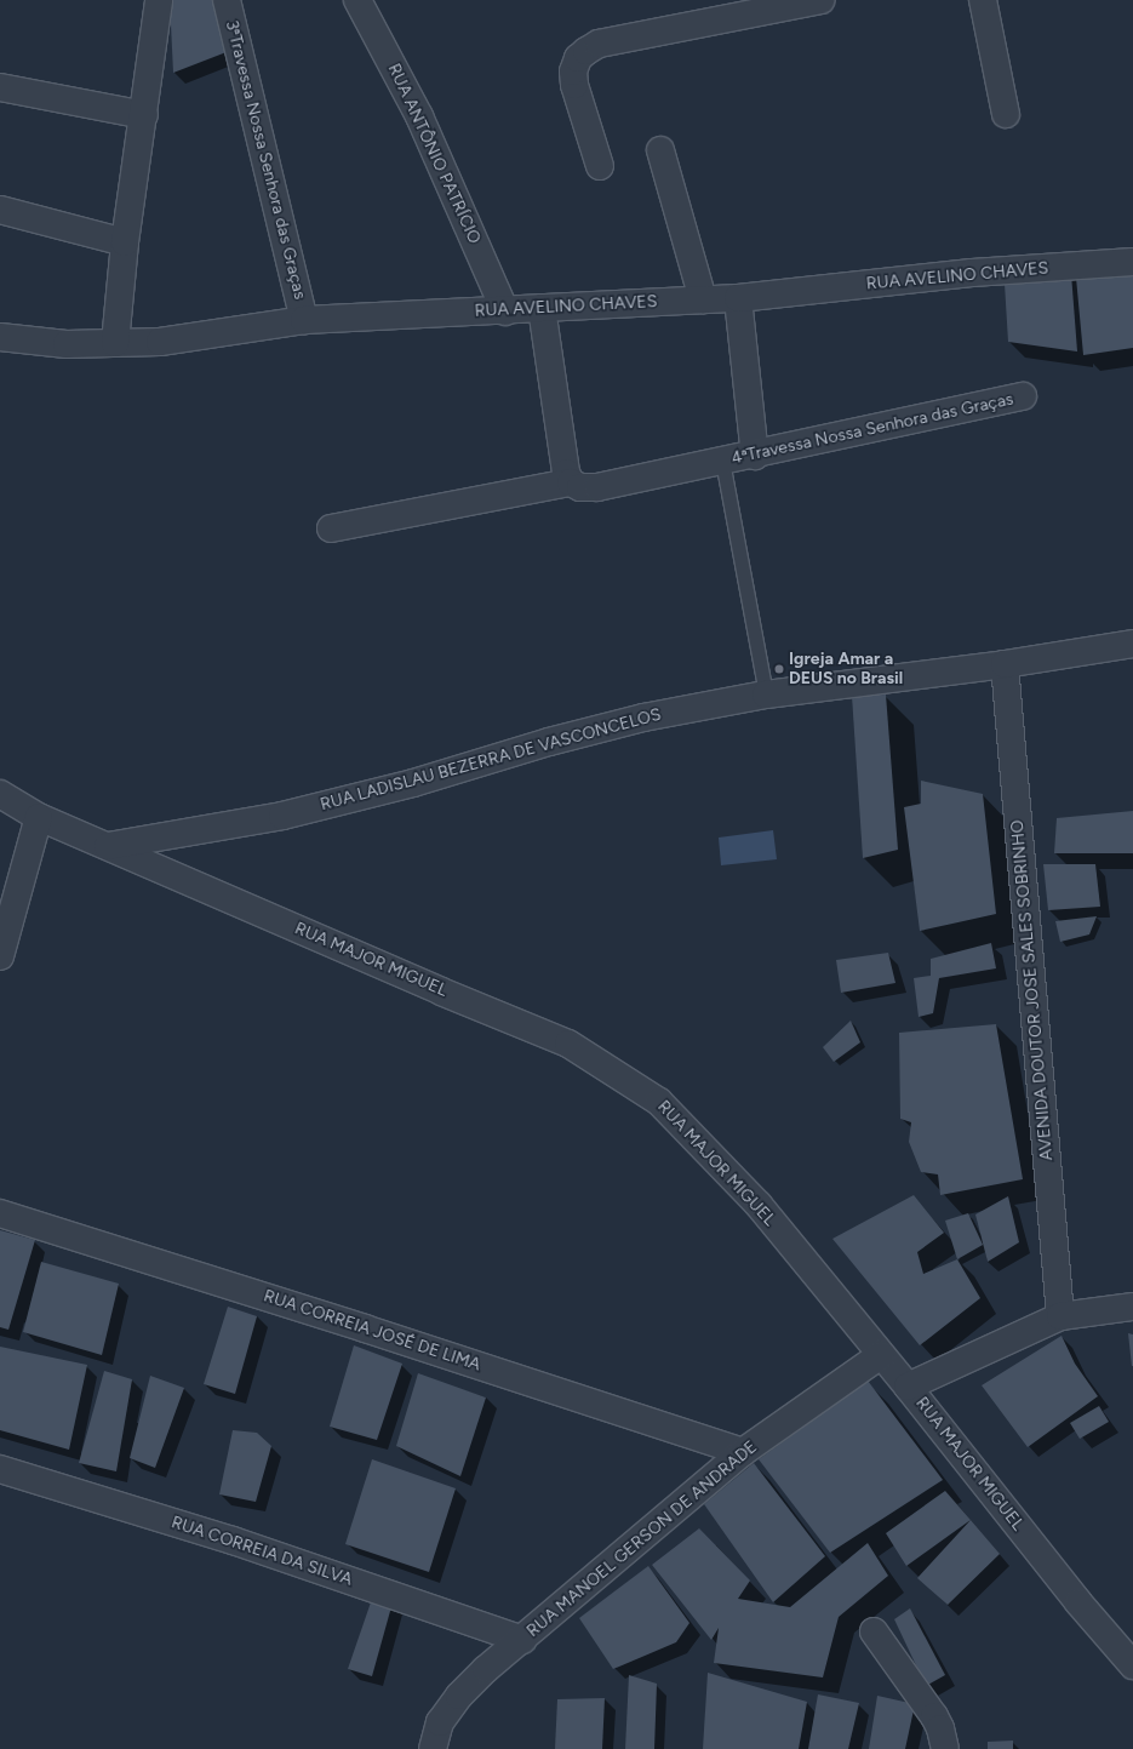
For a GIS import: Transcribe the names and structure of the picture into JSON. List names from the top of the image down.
{
  "streets": {
    "street": [
      "RUA ANTÔNIO PATRÍCIO",
      "3ªTravessa Nossa Senhora das Graças",
      "RUA AVELINO CHAVES",
      "4ªTravessa Nossa Senhora das Graças",
      "RUA LADISLAU BEZERRA DE VASCONCELOS",
      "RUA MAJOR MIGUEL",
      "AVENIDA DOUTOR JOSE SALES SOBRINHO",
      "RUA CORREIA JOSÉ DE LIMA",
      "RUA MANOEL GERSON DE ANDRADE",
      "RUA CORREIA DA SILVA"
    ]
  },
  "crossings": [
    ["RUA ANTÔNIO PATRÍCIO", "RUA AVELINO CHAVES"],
    ["3ªTravessa Nossa Senhora das Graças", "RUA AVELINO CHAVES"],
    ["RUA LADISLAU BEZERRA DE VASCONCELOS", "RUA MAJOR MIGUEL"],
    ["RUA LADISLAU BEZERRA DE VASCONCELOS", "AVENIDA DOUTOR JOSE SALES SOBRINHO"],
    ["RUA MAJOR MIGUEL", "RUA MANOEL GERSON DE ANDRADE"],
    ["RUA CORREIA JOSÉ DE LIMA", "RUA MANOEL GERSON DE ANDRADE"],
    ["RUA MANOEL GERSON DE ANDRADE", "RUA CORREIA DA SILVA"]
  ],
  "places": ["Igreja Amar a DEUS no Brasil"]
}
